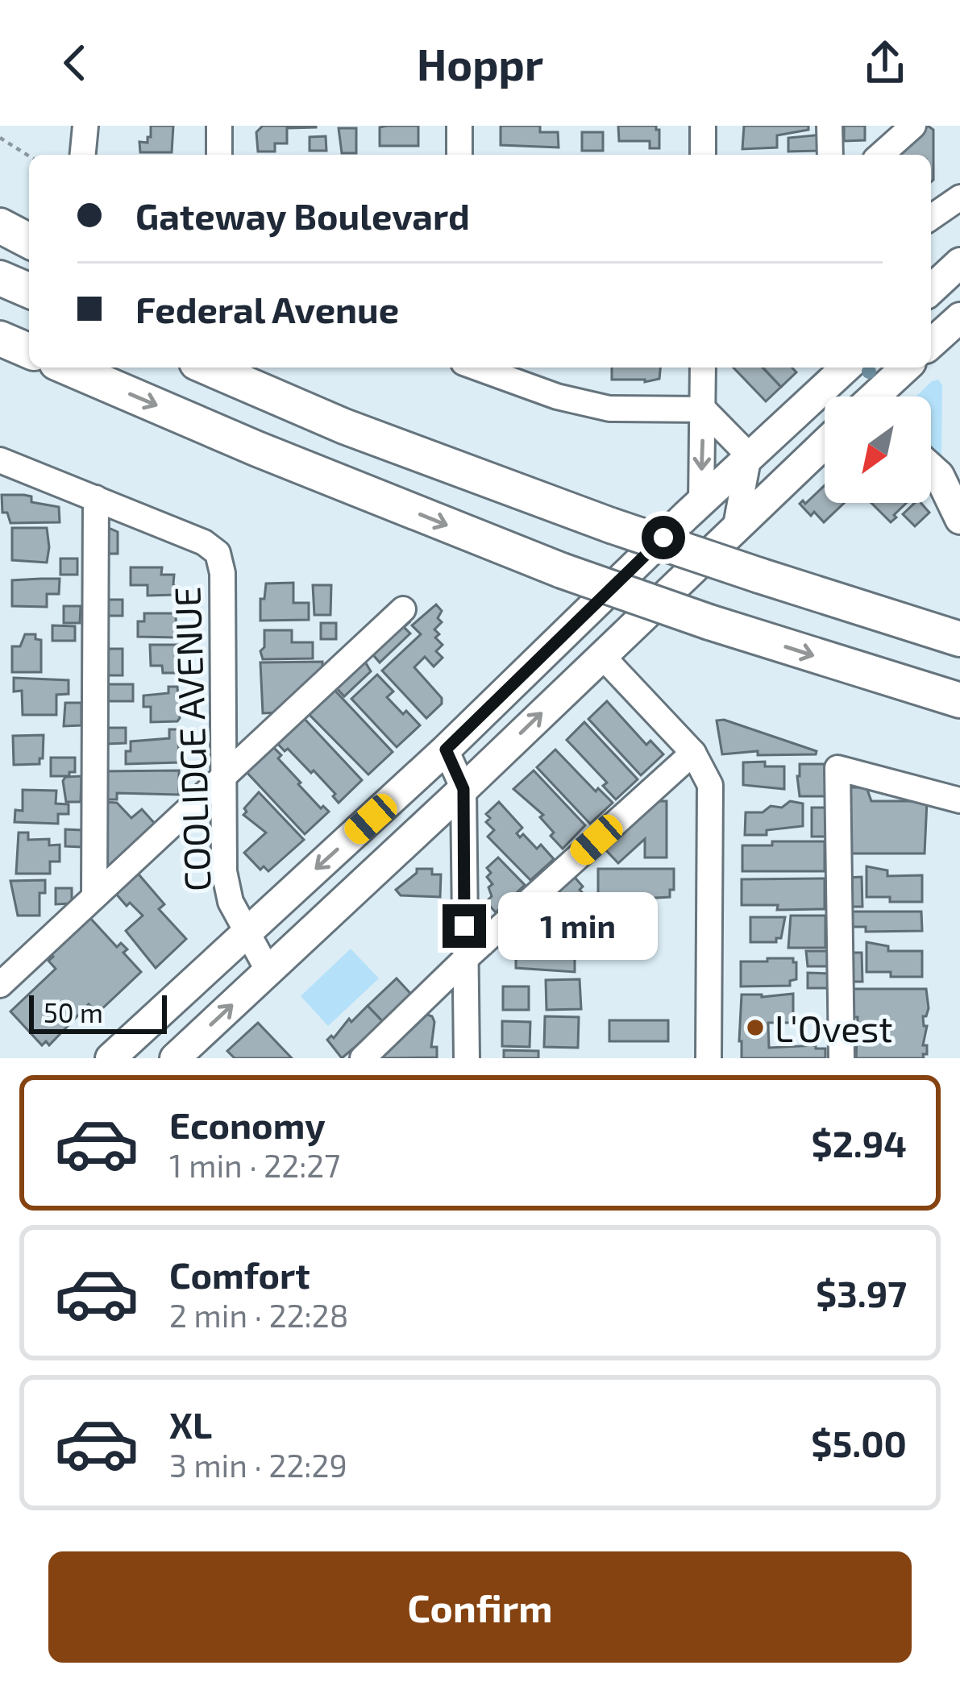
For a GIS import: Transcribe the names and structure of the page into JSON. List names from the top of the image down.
{
  "streets": {
    "street": ["COOLIDGE AVENUE"]
  },
  "places": ["L'Ovest"],
  "scale_bar": "50 m",
  "north": "bottom left",
  "page": {
    "header": "Hoppr",
    "banner": ["Gateway Boulevard", "Federal Avenue"],
    "bubble": "1 min",
    "scale": "50 m",
    "list": [
      {
        "name": "Economy",
        "note": "1 min · 22:27",
        "value": "$2.94"
      },
      {
        "name": "Comfort",
        "note": "2 min · 22:28",
        "value": "$3.97"
      },
      {
        "name": "XL",
        "note": "3 min · 22:29",
        "value": "$5.00"
      }
    ],
    "buttons": "Confirm"
  }
}
